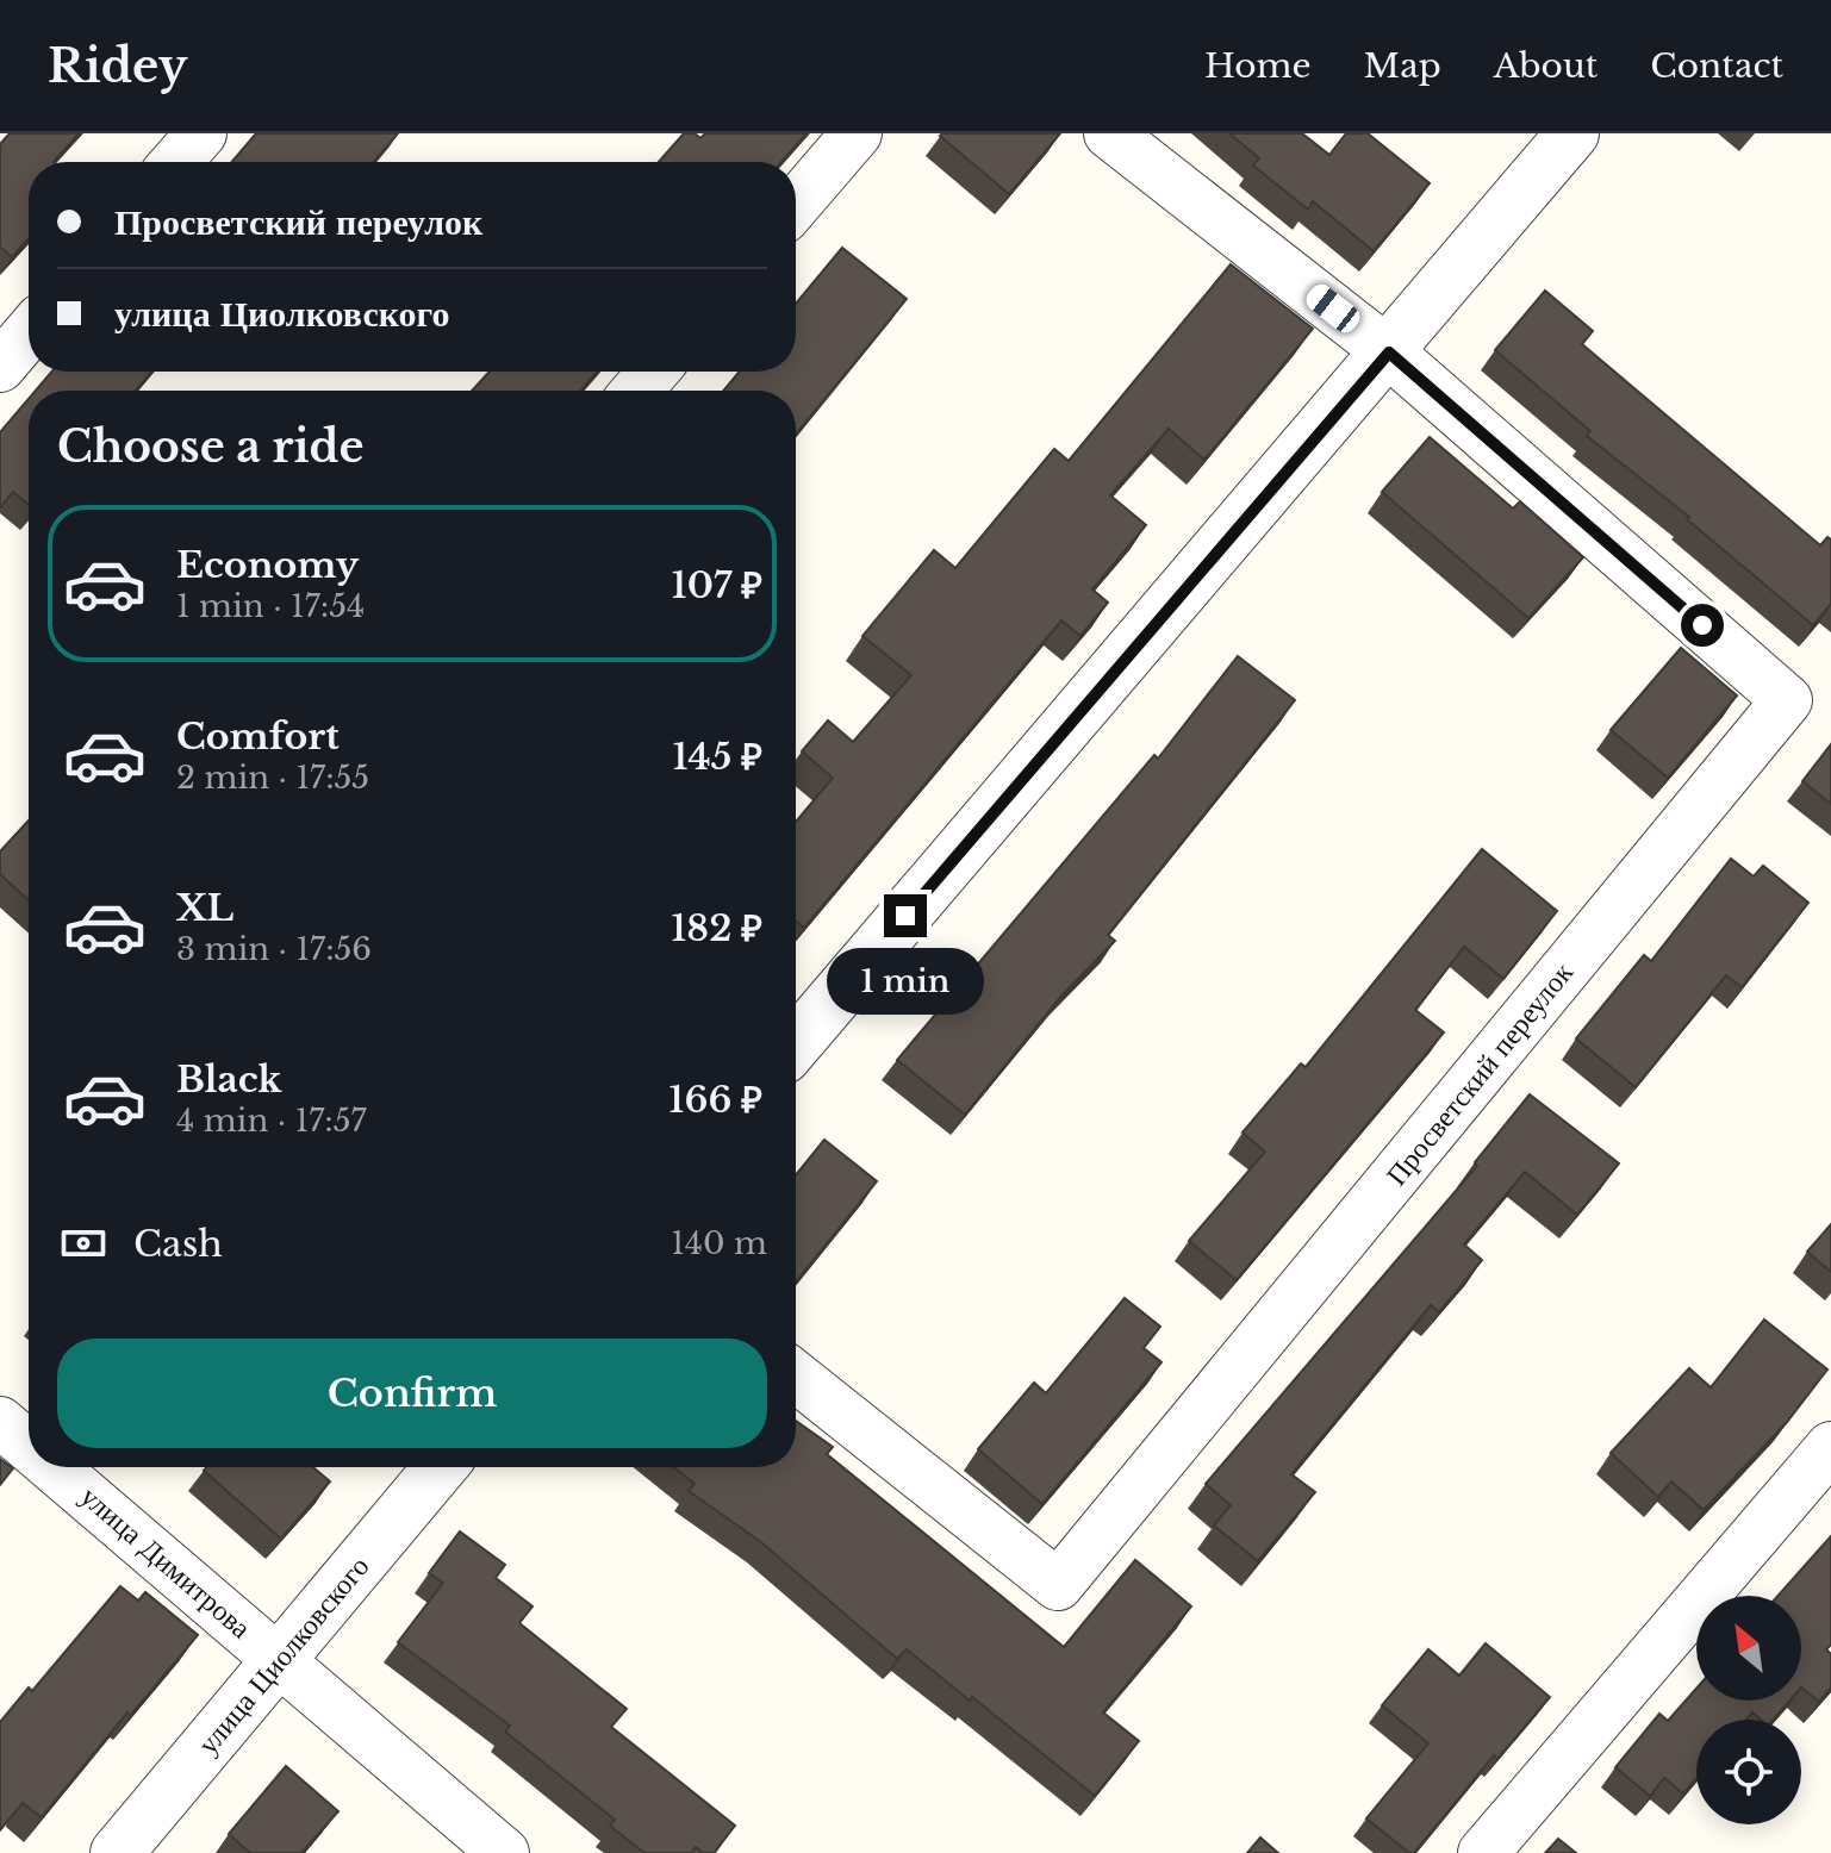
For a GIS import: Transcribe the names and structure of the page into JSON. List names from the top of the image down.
{
  "streets": {
    "street": ["Просветский переулок", "улица Димитрова", "улица Циолковского"]
  },
  "crossings": [
    ["улица Димитрова", "улица Циолковского"]
  ],
  "north": "top left",
  "page": {
    "header": "Ridey",
    "nav": [
      "Home",
      "Map",
      "About",
      "Contact"
    ],
    "banner": ["Просветский переулок", "улица Циолковского"],
    "heading": "Choose a ride",
    "list": [
      {
        "name": "Economy",
        "note": "1 min · 17:54",
        "value": "107 ₽"
      },
      {
        "name": "Comfort",
        "note": "2 min · 17:55",
        "value": "145 ₽"
      },
      {
        "name": "XL",
        "note": "3 min · 17:56",
        "value": "182 ₽"
      },
      {
        "name": "Black",
        "note": "4 min · 17:57",
        "value": "166 ₽"
      }
    ],
    "bubble": "1 min",
    "pay": ["Cash", "140 m"],
    "buttons": "Confirm"
  }
}
